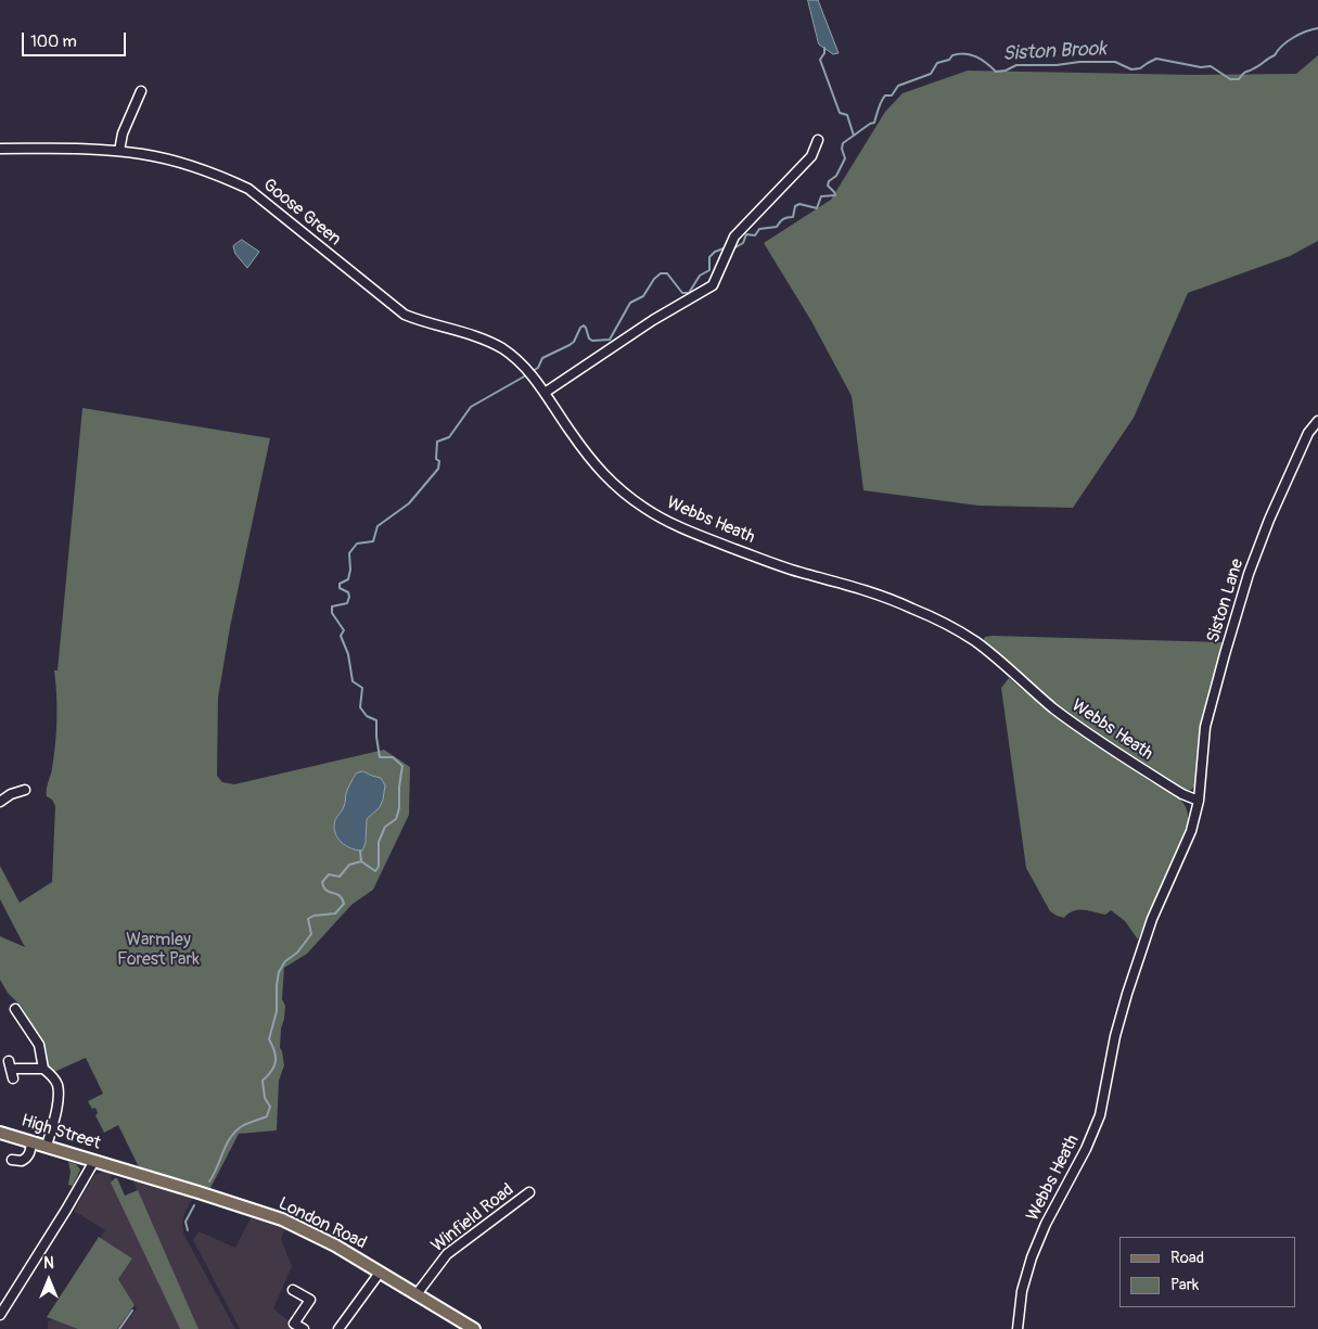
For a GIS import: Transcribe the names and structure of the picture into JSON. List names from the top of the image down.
{
  "streets": {
    "main road": ["High Street", "London Road"],
    "street": [
      "Goose Green",
      "Webbs Heath",
      "Siston Lane",
      "Winfield Road"
    ]
  },
  "crossings": [
    ["Goose Green", "Webbs Heath"],
    ["Webbs Heath", "Siston Lane"],
    ["High Street", "London Road"],
    ["Winfield Road", "London Road"]
  ],
  "water": ["Siston Brook"],
  "parks": ["Warmley Forest Park"],
  "legend": ["Road", "Park"],
  "scale_bar": "100 m",
  "north": "top"
}
